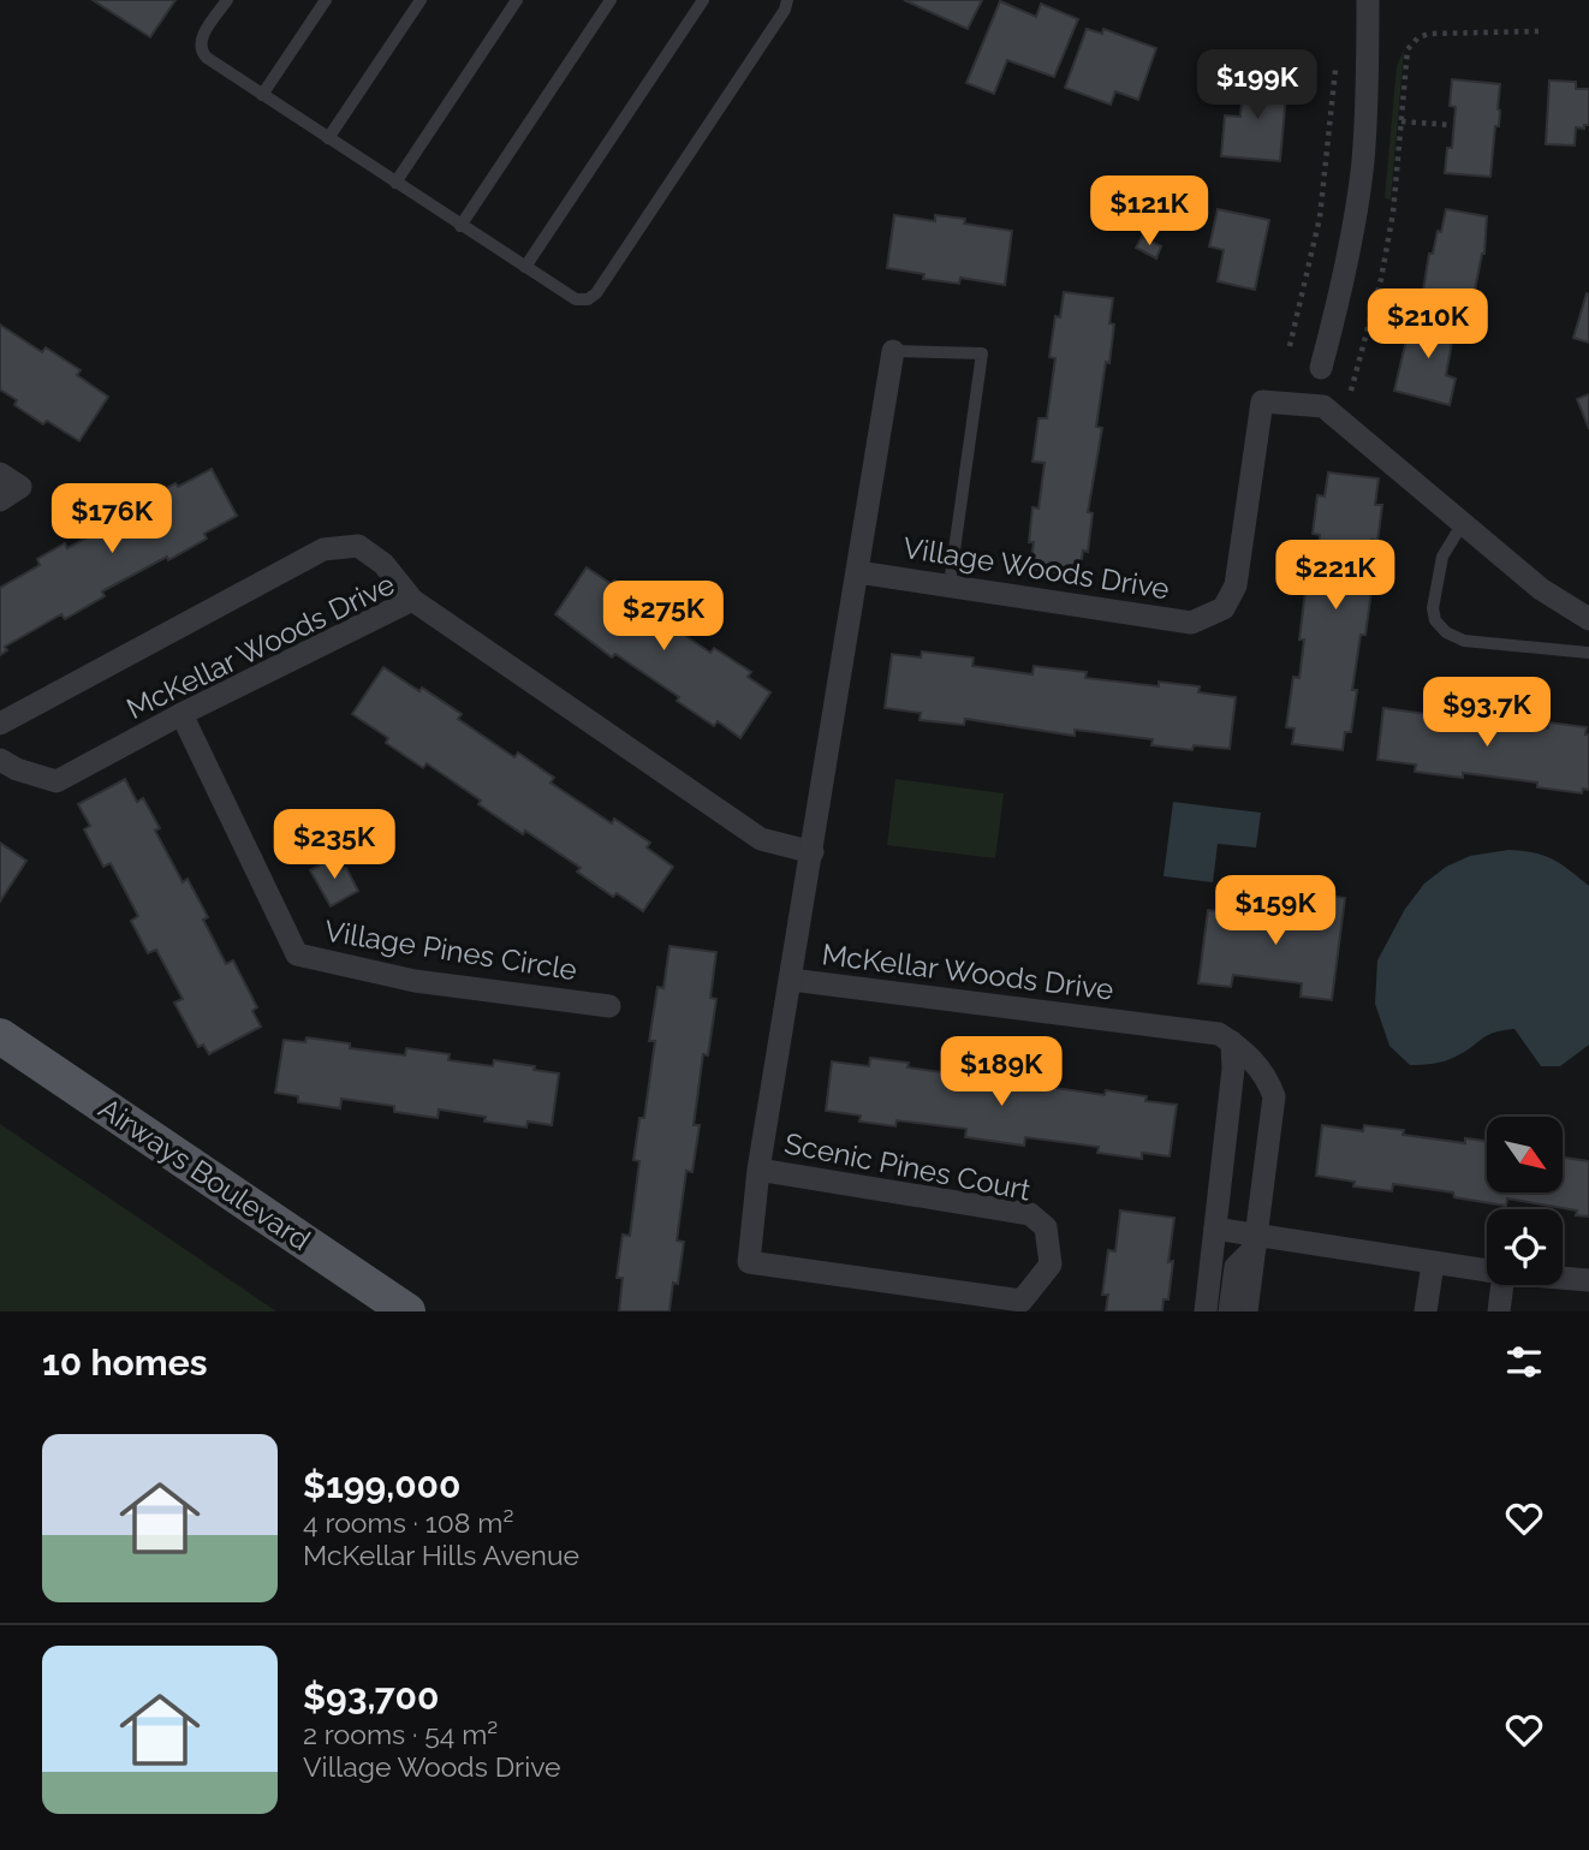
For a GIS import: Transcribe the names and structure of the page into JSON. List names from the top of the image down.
{
  "streets": {
    "main road": ["Airways Boulevard"],
    "street": [
      "Village Woods Drive",
      "McKellar Woods Drive",
      "Village Pines Circle",
      "Scenic Pines Court"
    ]
  },
  "crossings": [
    ["Village Woods Drive", "McKellar Woods Drive"],
    ["McKellar Woods Drive", "Village Pines Circle"],
    ["McKellar Woods Drive", "Scenic Pines Court"]
  ],
  "north": "bottom right",
  "page": {
    "price": [
      "$199K",
      "$121K",
      "$210K",
      "$176K",
      "$221K",
      "$275K",
      "$93.7K",
      "$235K",
      "$159K",
      "$189K"
    ],
    "heading": "10 homes",
    "list": [
      {
        "name": "$199,000",
        "note": "4 rooms · 108 m² · McKellar Hills Avenue"
      },
      {
        "name": "$93,700",
        "note": "2 rooms · 54 m² · Village Woods Drive"
      }
    ]
  }
}
